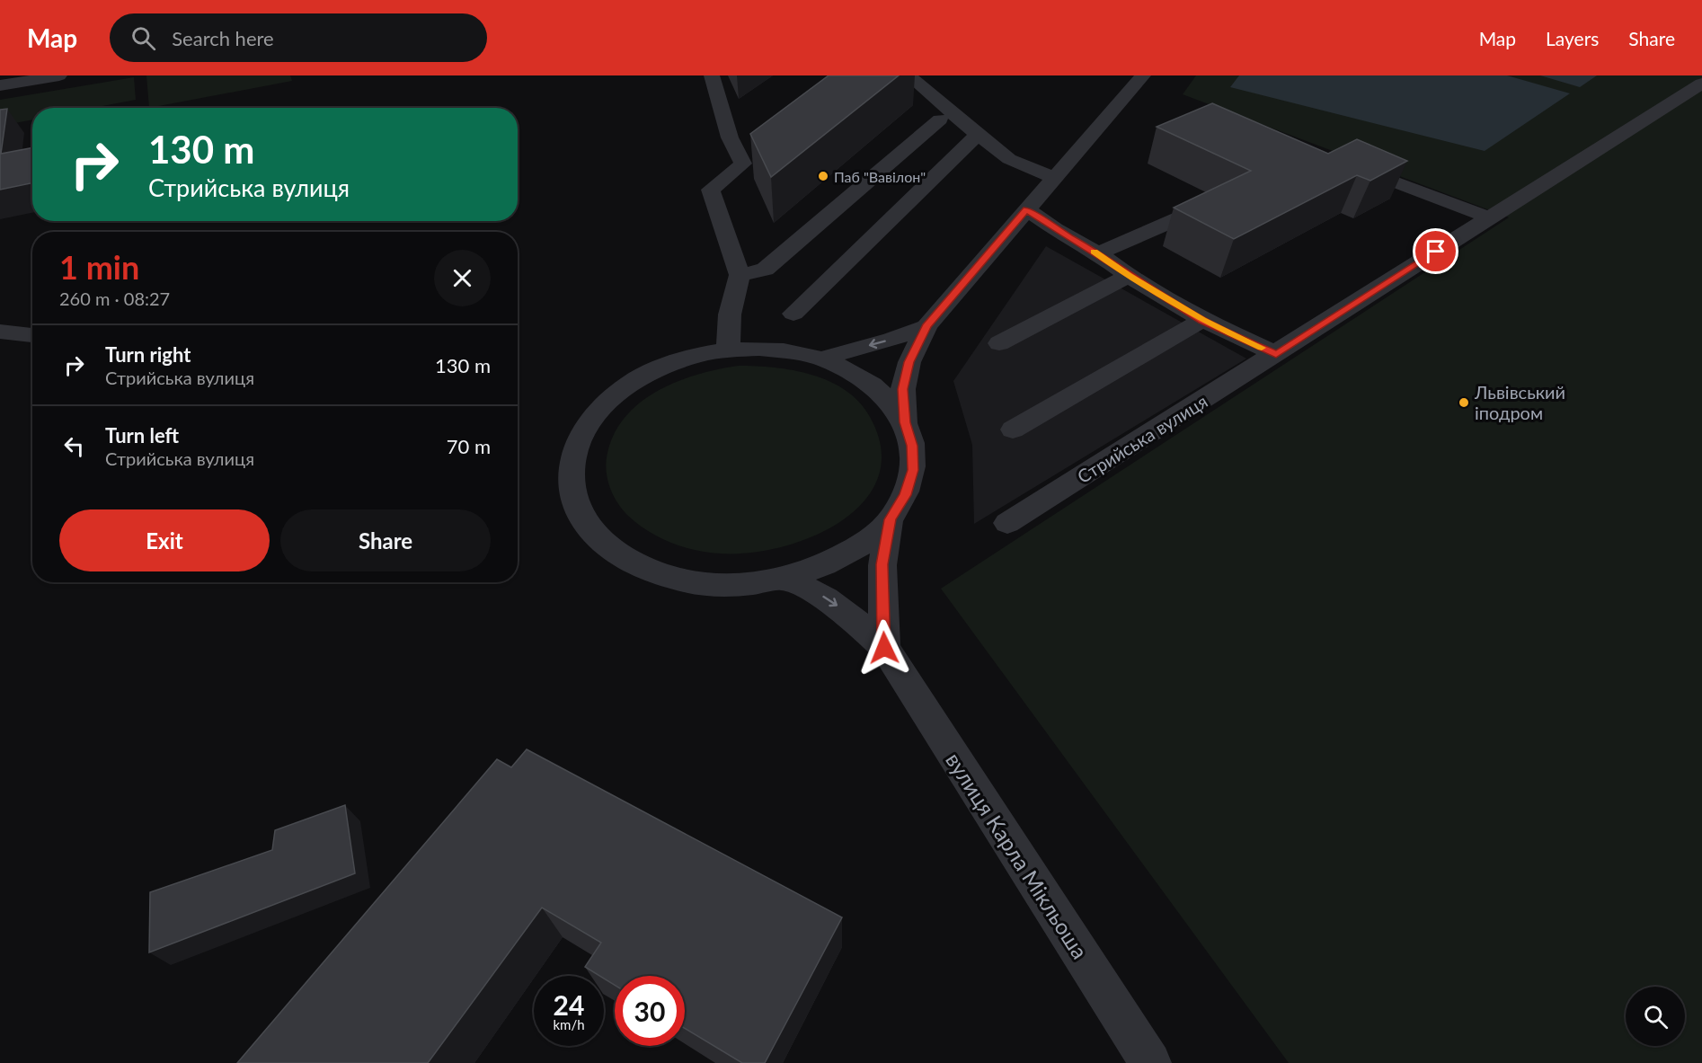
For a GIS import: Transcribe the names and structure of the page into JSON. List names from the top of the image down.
{
  "streets": {
    "street": ["Стрийська вулиця", "вулиця Карла Мікльоша"]
  },
  "places": ["Паб \"Вавілон\"", "Львівський іподром"],
  "page": {
    "header": "Map",
    "search": "Search here",
    "nav": ["Map", "Layers", "Share"],
    "turn": ["130 m", "Стрийська вулиця"],
    "heading": ["1 min", "260 m · 08:27"],
    "list": [
      {
        "name": "Turn right",
        "note": "Стрийська вулиця",
        "value": "130 m"
      },
      {
        "name": "Turn left",
        "note": "Стрийська вулиця",
        "value": "70 m"
      }
    ],
    "buttons": ["Exit", "Share"],
    "speed": "24 km/h",
    "limit": "30"
  }
}
